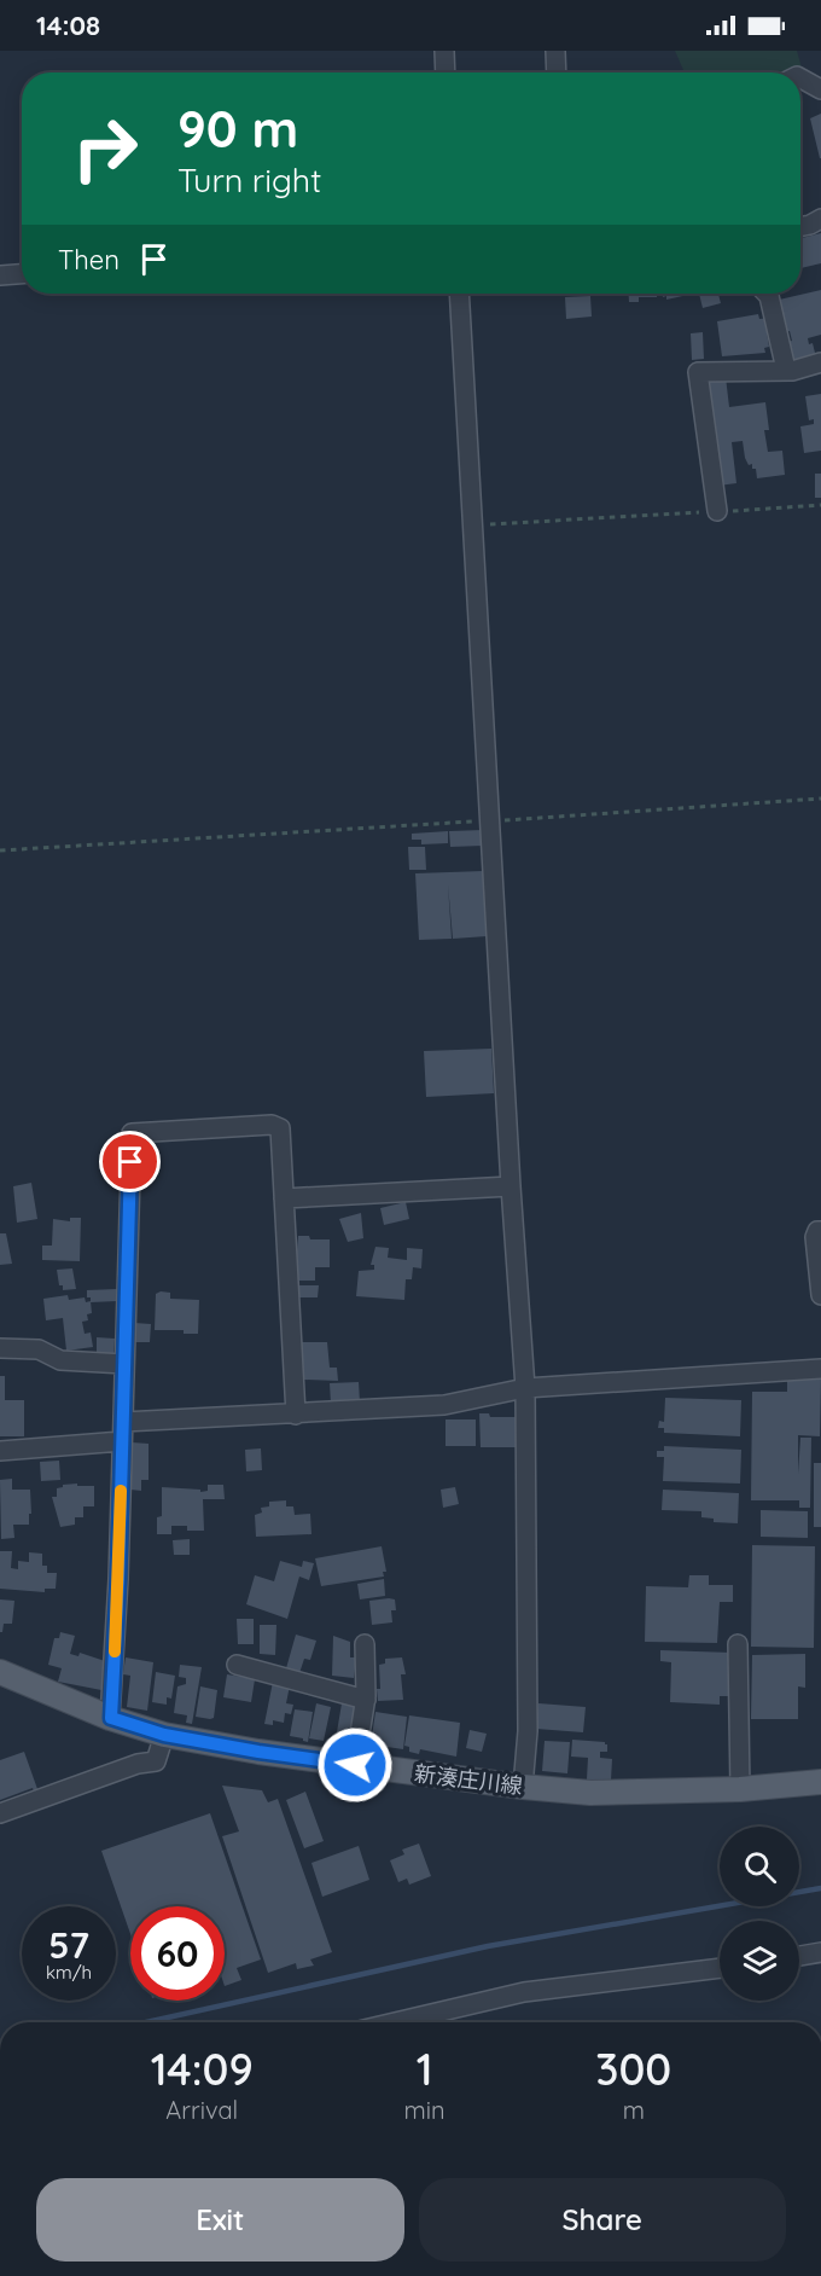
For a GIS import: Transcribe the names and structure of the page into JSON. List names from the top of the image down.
{
  "streets": {
    "main road": ["新湊庄川線"]
  },
  "page": {
    "status": "14:08",
    "turn": ["90 m", "Turn right"],
    "then": "Then",
    "speed": "57 km/h",
    "limit": "60",
    "eta": [
      "14:09",
      "Arrival",
      "1",
      "min",
      "300",
      "m"
    ],
    "buttons": ["Exit", "Share"]
  }
}
